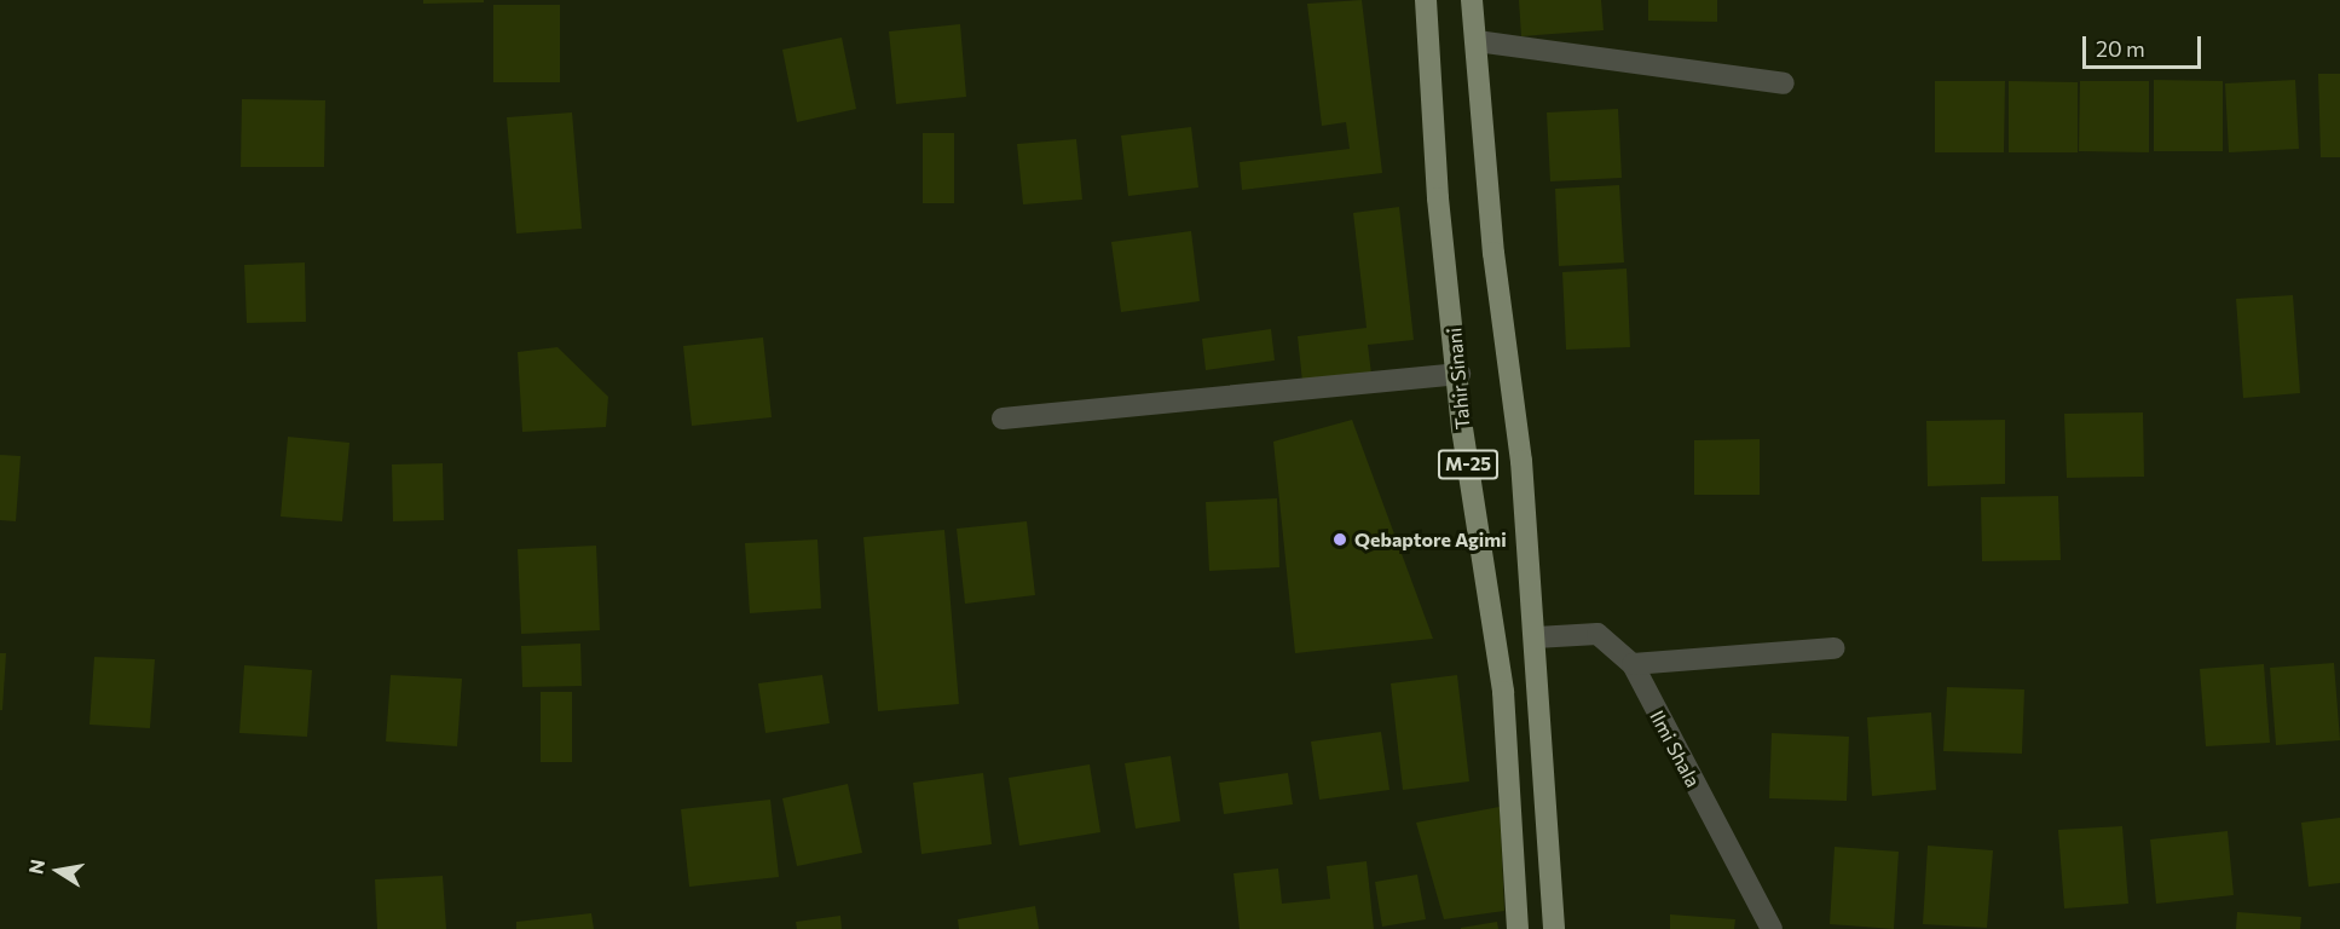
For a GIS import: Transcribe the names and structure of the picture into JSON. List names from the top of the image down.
{
  "streets": {
    "main road": ["Tahir Sinani", "M-25"],
    "street": ["Ilmi Shala"]
  },
  "crossings": [
    ["M-25", "Ilmi Shala"]
  ],
  "places": ["Qebaptore Agimi"],
  "scale_bar": "20 m",
  "north": "left"
}
